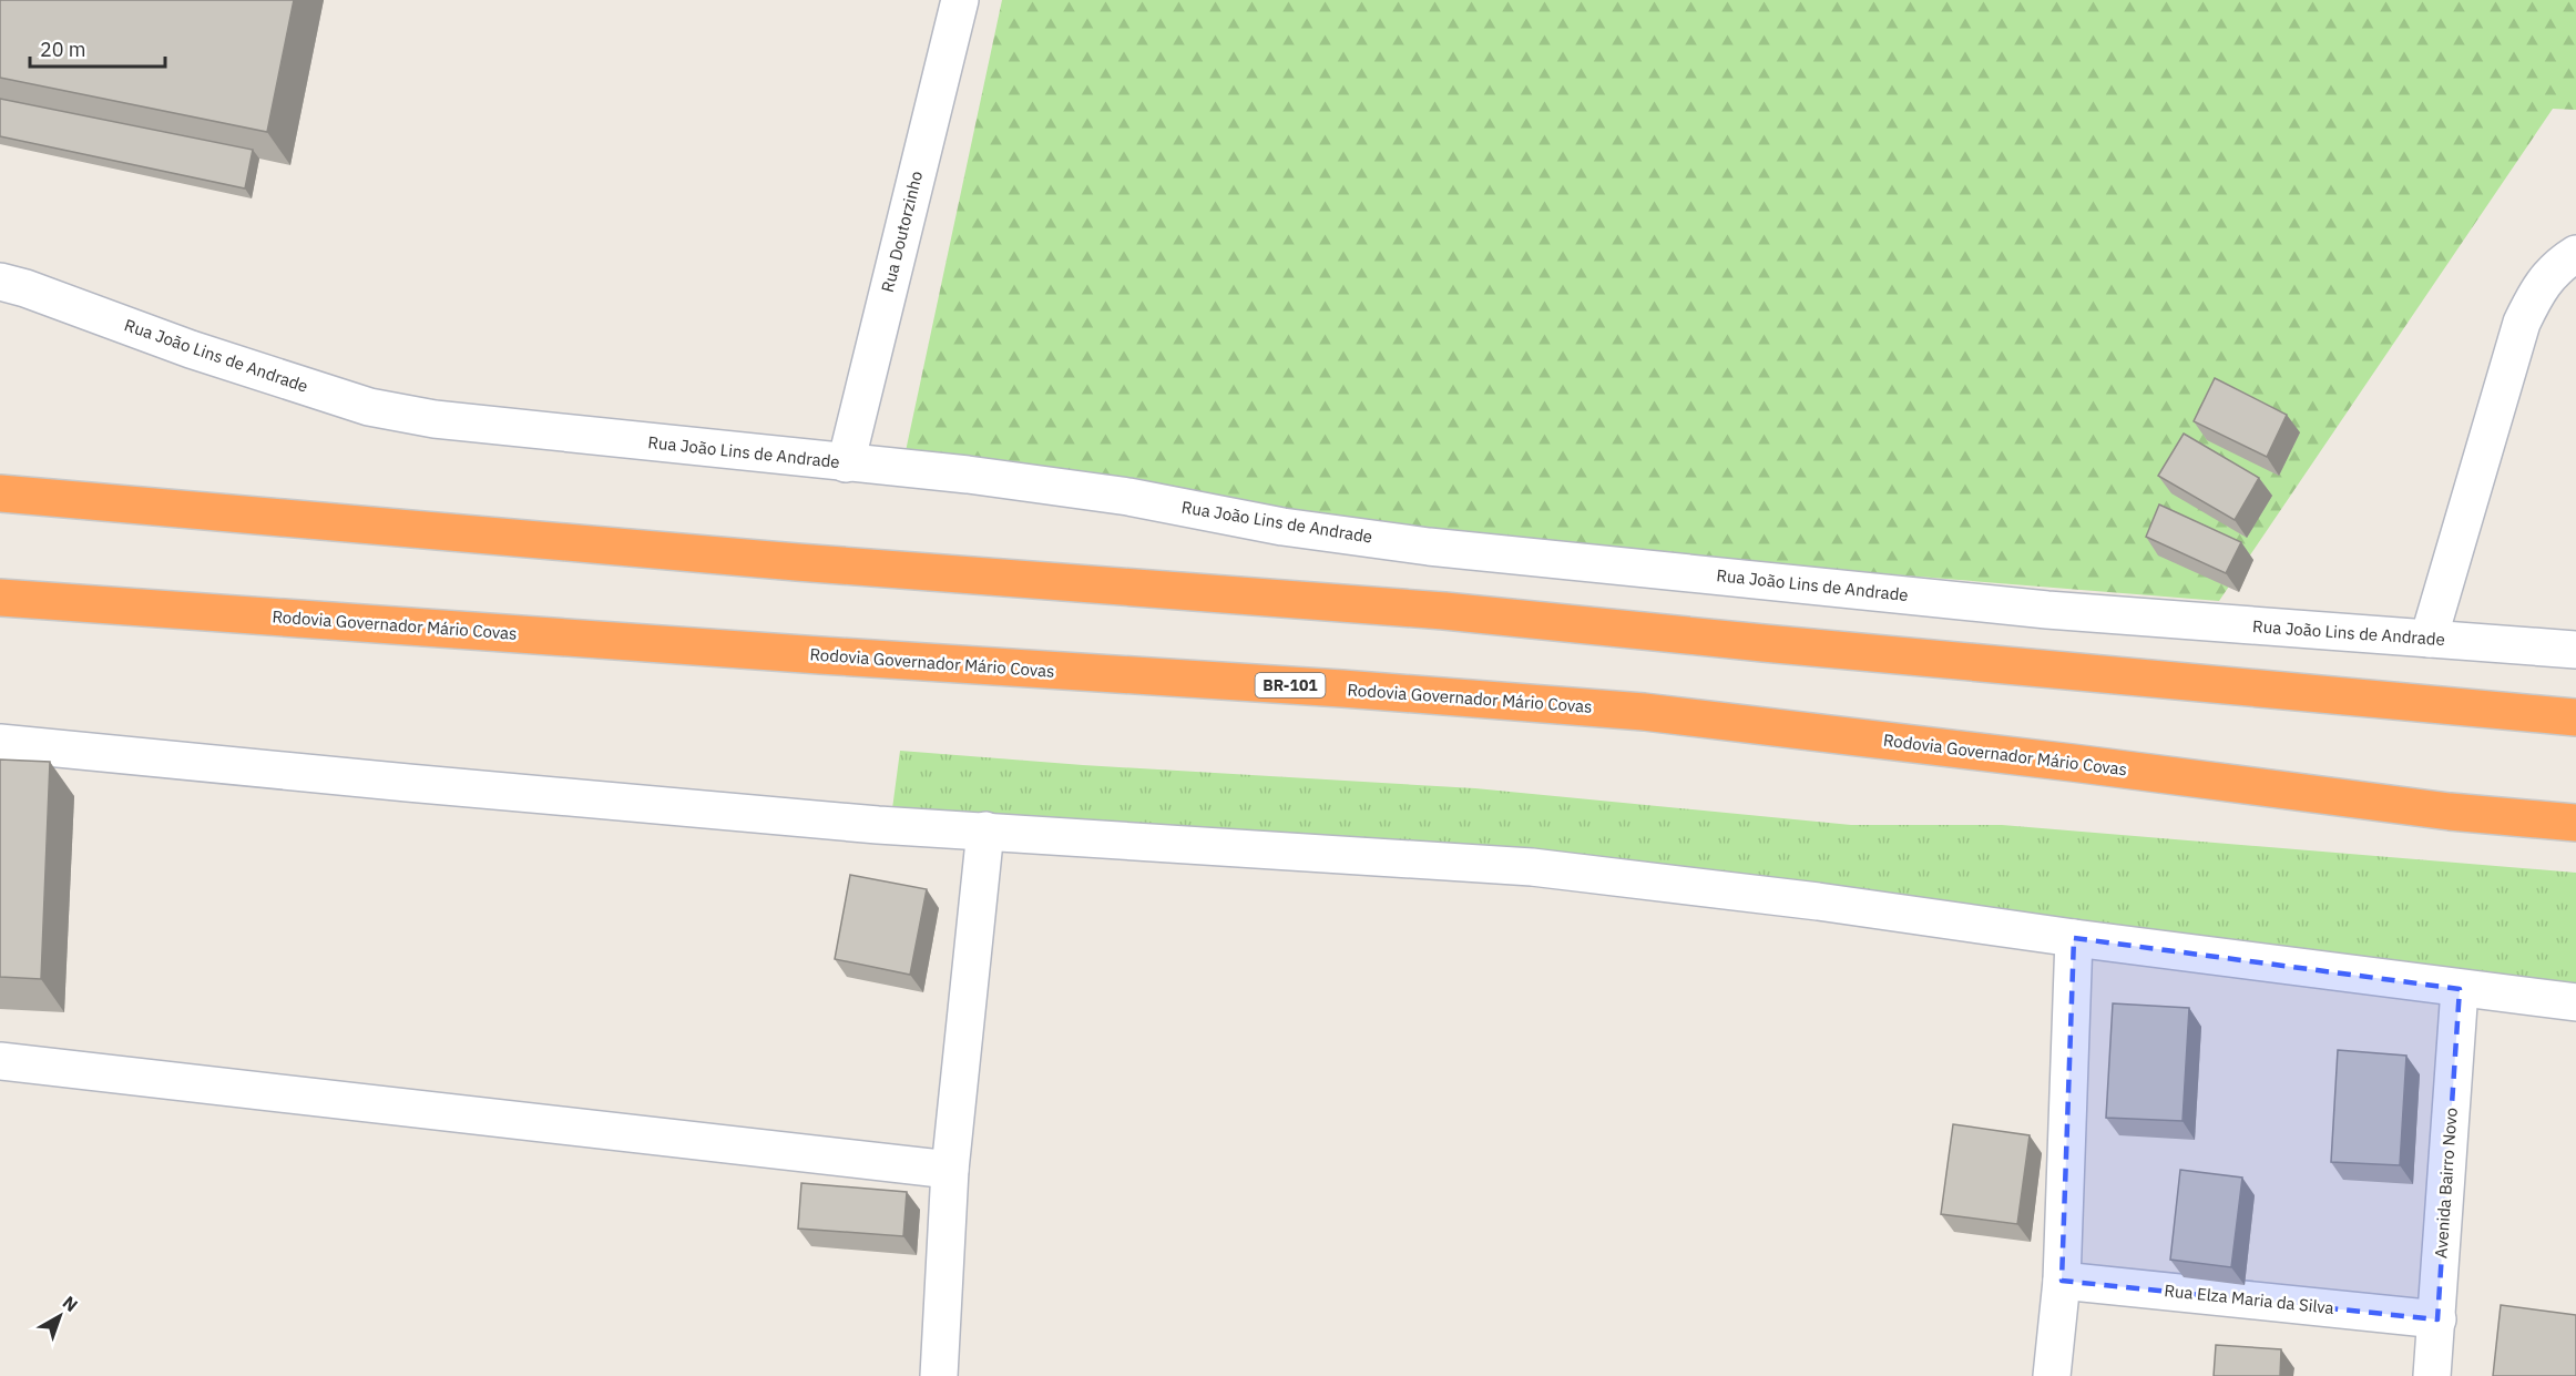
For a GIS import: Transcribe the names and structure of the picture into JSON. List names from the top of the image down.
{
  "streets": {
    "highway": ["Rodovia Governador Mário Covas", "BR-101"],
    "street": [
      "Rua Doutorzinho",
      "Rua João Lins de Andrade",
      "Avenida Bairro Novo",
      "Rua Elza Maria da Silva"
    ]
  },
  "crossings": [
    ["Rua Doutorzinho", "Rua João Lins de Andrade"],
    ["Avenida Bairro Novo", "Rua Elza Maria da Silva"]
  ],
  "scale_bar": "20 m",
  "north": "top right"
}
